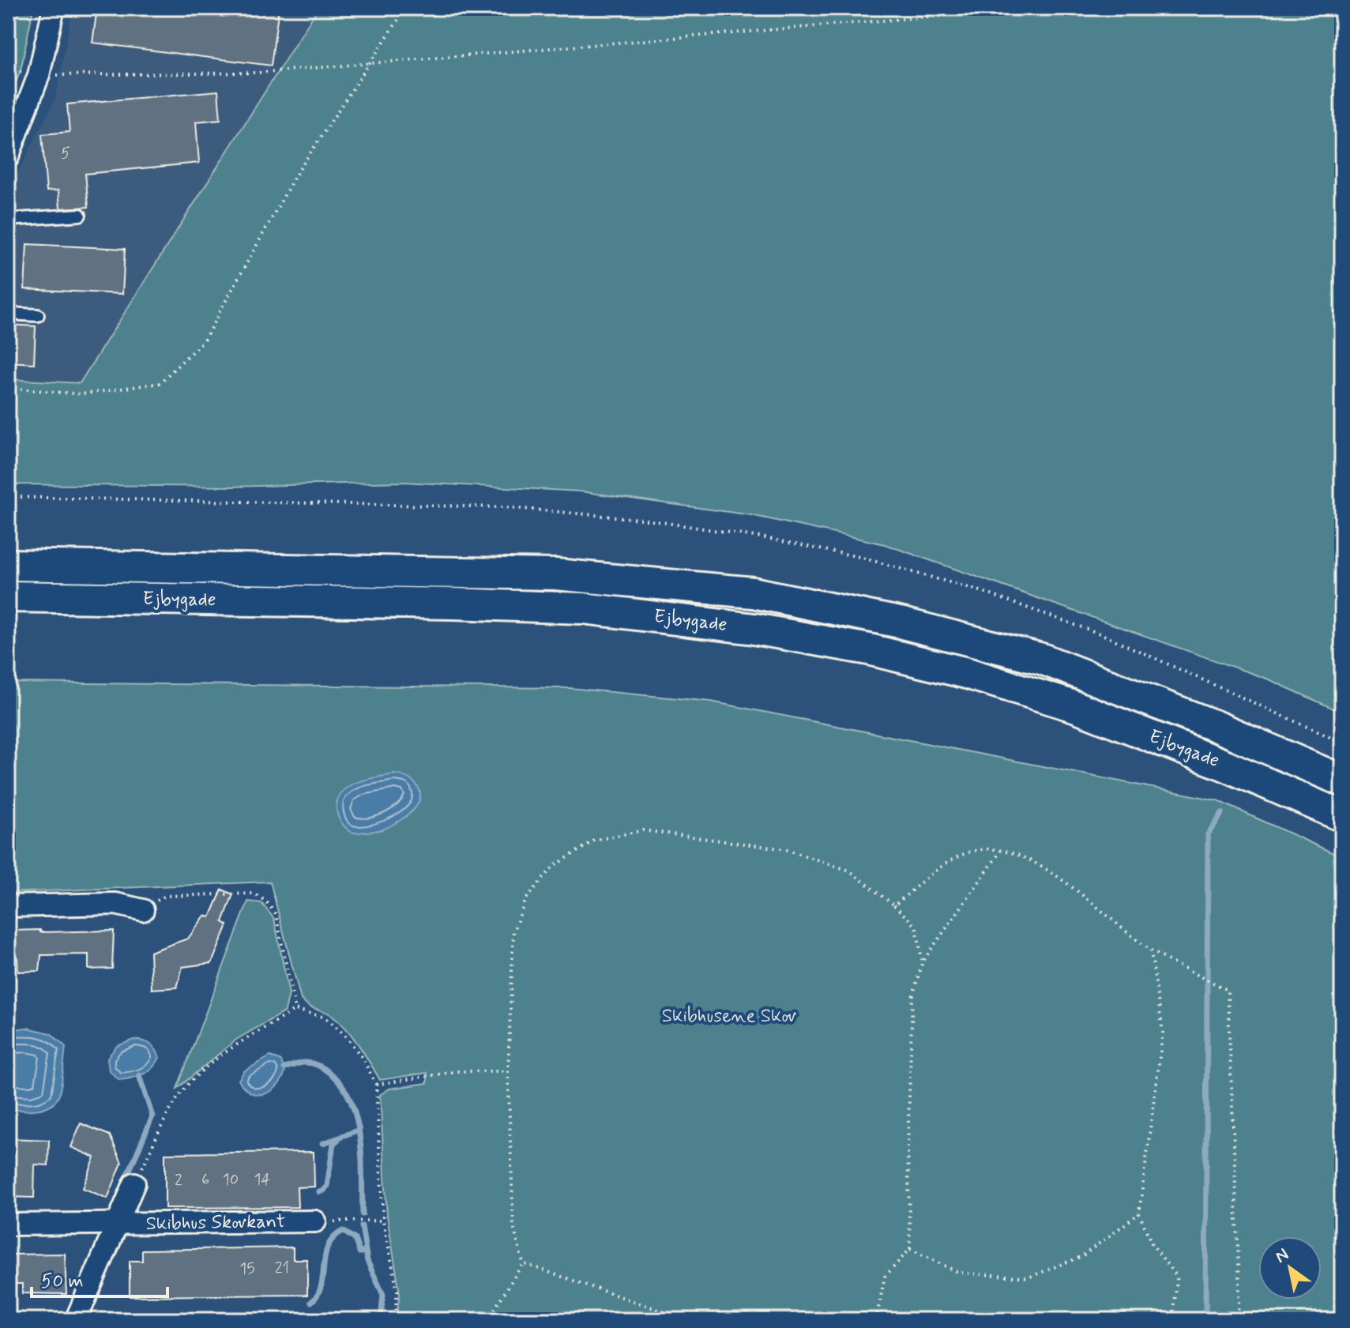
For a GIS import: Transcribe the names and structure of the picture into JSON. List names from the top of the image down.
{
  "streets": {
    "main road": ["Ejbygade"],
    "street": ["Skibhus Skovkant"]
  },
  "parks": ["Skibhusene Skov"],
  "house_numbers": [
    "5",
    "6",
    "10",
    "14",
    "2",
    "21",
    "15"
  ],
  "scale_bar": "50 m",
  "north": "top left"
}
